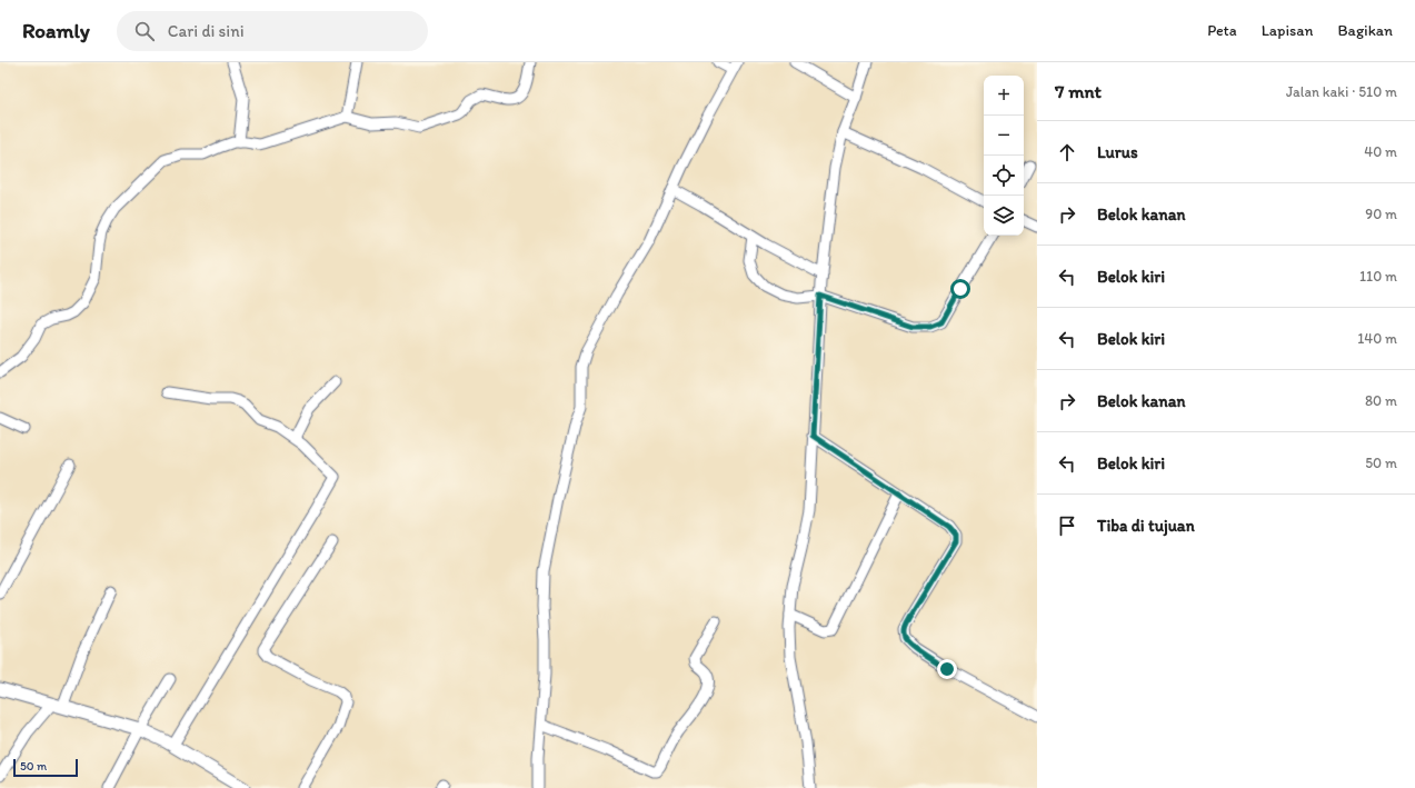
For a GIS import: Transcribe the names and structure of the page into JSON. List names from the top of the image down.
{
  "scale_bar": "50 m",
  "page": {
    "header": "Roamly",
    "search": "Cari di sini",
    "nav": ["Peta", "Lapisan", "Bagikan"],
    "heading": ["7 mnt", "Jalan kaki · 510 m"],
    "map_buttons": ["+", "−"],
    "list": [
      ["Lurus", "40 m"],
      ["Belok kanan", "90 m"],
      ["Belok kiri", "110 m"],
      ["Belok kiri", "140 m"],
      ["Belok kanan", "80 m"],
      ["Belok kiri", "50 m"],
      "Tiba di tujuan"
    ],
    "scale": "50 m"
  }
}
